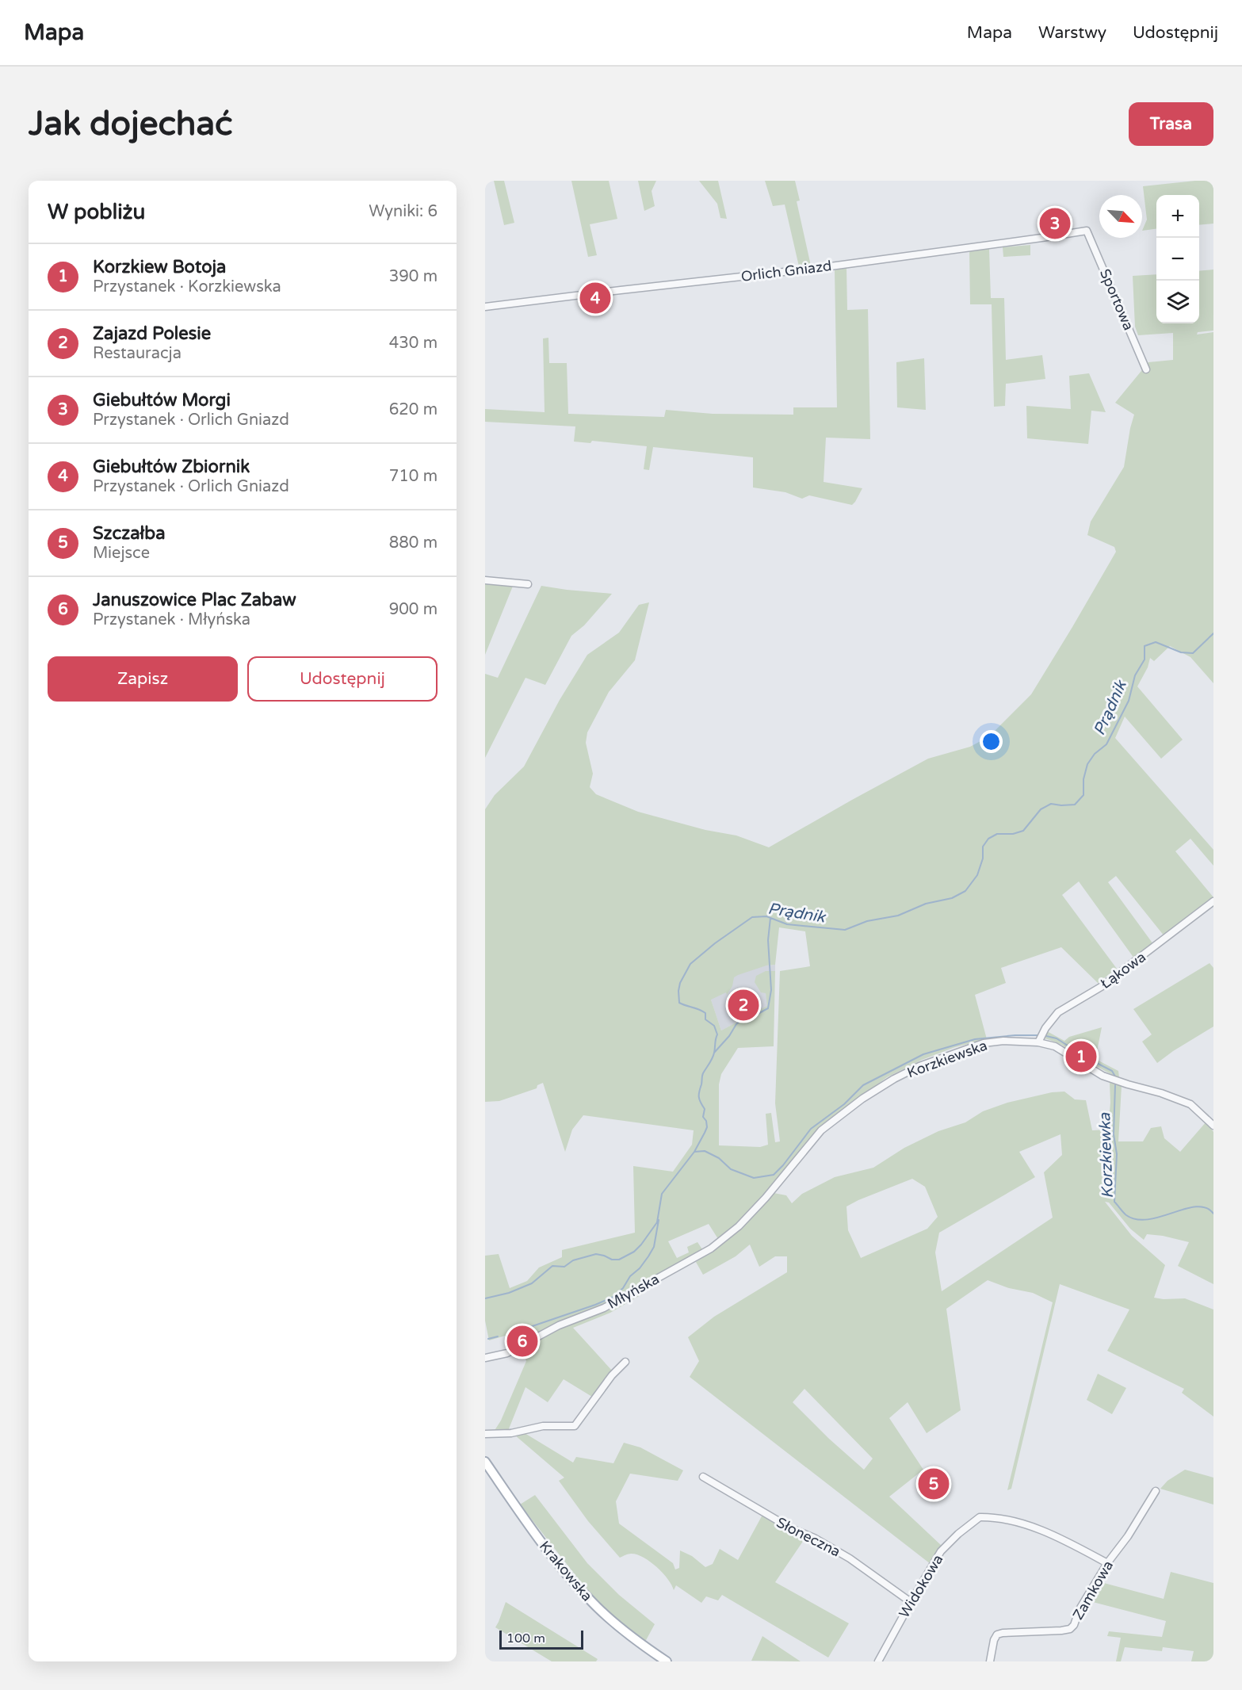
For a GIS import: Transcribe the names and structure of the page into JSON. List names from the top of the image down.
{
  "streets": {
    "main road": ["Krakowska"],
    "street": [
      "Orlich Gniazd",
      "Sportowa",
      "Łąkowa",
      "Korzkiewska",
      "Młyńska",
      "Słoneczna",
      "Widokowa",
      "Zamkowa"
    ]
  },
  "crossings": [
    ["Orlich Gniazd", "Sportowa"],
    ["Łąkowa", "Korzkiewska"],
    ["Korzkiewska", "Młyńska"],
    ["Słoneczna", "Widokowa"],
    ["Widokowa", "Zamkowa"]
  ],
  "water": ["Prądnik", "Korzkiewka"],
  "scale_bar": "100 m",
  "north": "bottom right",
  "page": {
    "header": "Mapa",
    "nav": ["Mapa", "Warstwy", "Udostępnij"],
    "buttons": [
      "Trasa",
      ["Zapisz", "Udostępnij"]
    ],
    "title": "Jak dojechać",
    "heading": ["W pobliżu", "Wyniki: 6"],
    "map_buttons": ["+", "−"],
    "pins": [
      "3",
      "4",
      "2",
      "1",
      "6",
      "5"
    ],
    "list": [
      {
        "mark": "1",
        "name": "Korzkiew Botoja",
        "note": "Przystanek · Korzkiewska",
        "value": "390 m"
      },
      {
        "mark": "2",
        "name": "Zajazd Polesie",
        "note": "Restauracja",
        "value": "430 m"
      },
      {
        "mark": "3",
        "name": "Giebułtów Morgi",
        "note": "Przystanek · Orlich Gniazd",
        "value": "620 m"
      },
      {
        "mark": "4",
        "name": "Giebułtów Zbiornik",
        "note": "Przystanek · Orlich Gniazd",
        "value": "710 m"
      },
      {
        "mark": "5",
        "name": "Szczałba",
        "note": "Miejsce",
        "value": "880 m"
      },
      {
        "mark": "6",
        "name": "Januszowice Plac Zabaw",
        "note": "Przystanek · Młyńska",
        "value": "900 m"
      }
    ],
    "scale": "100 m"
  }
}
